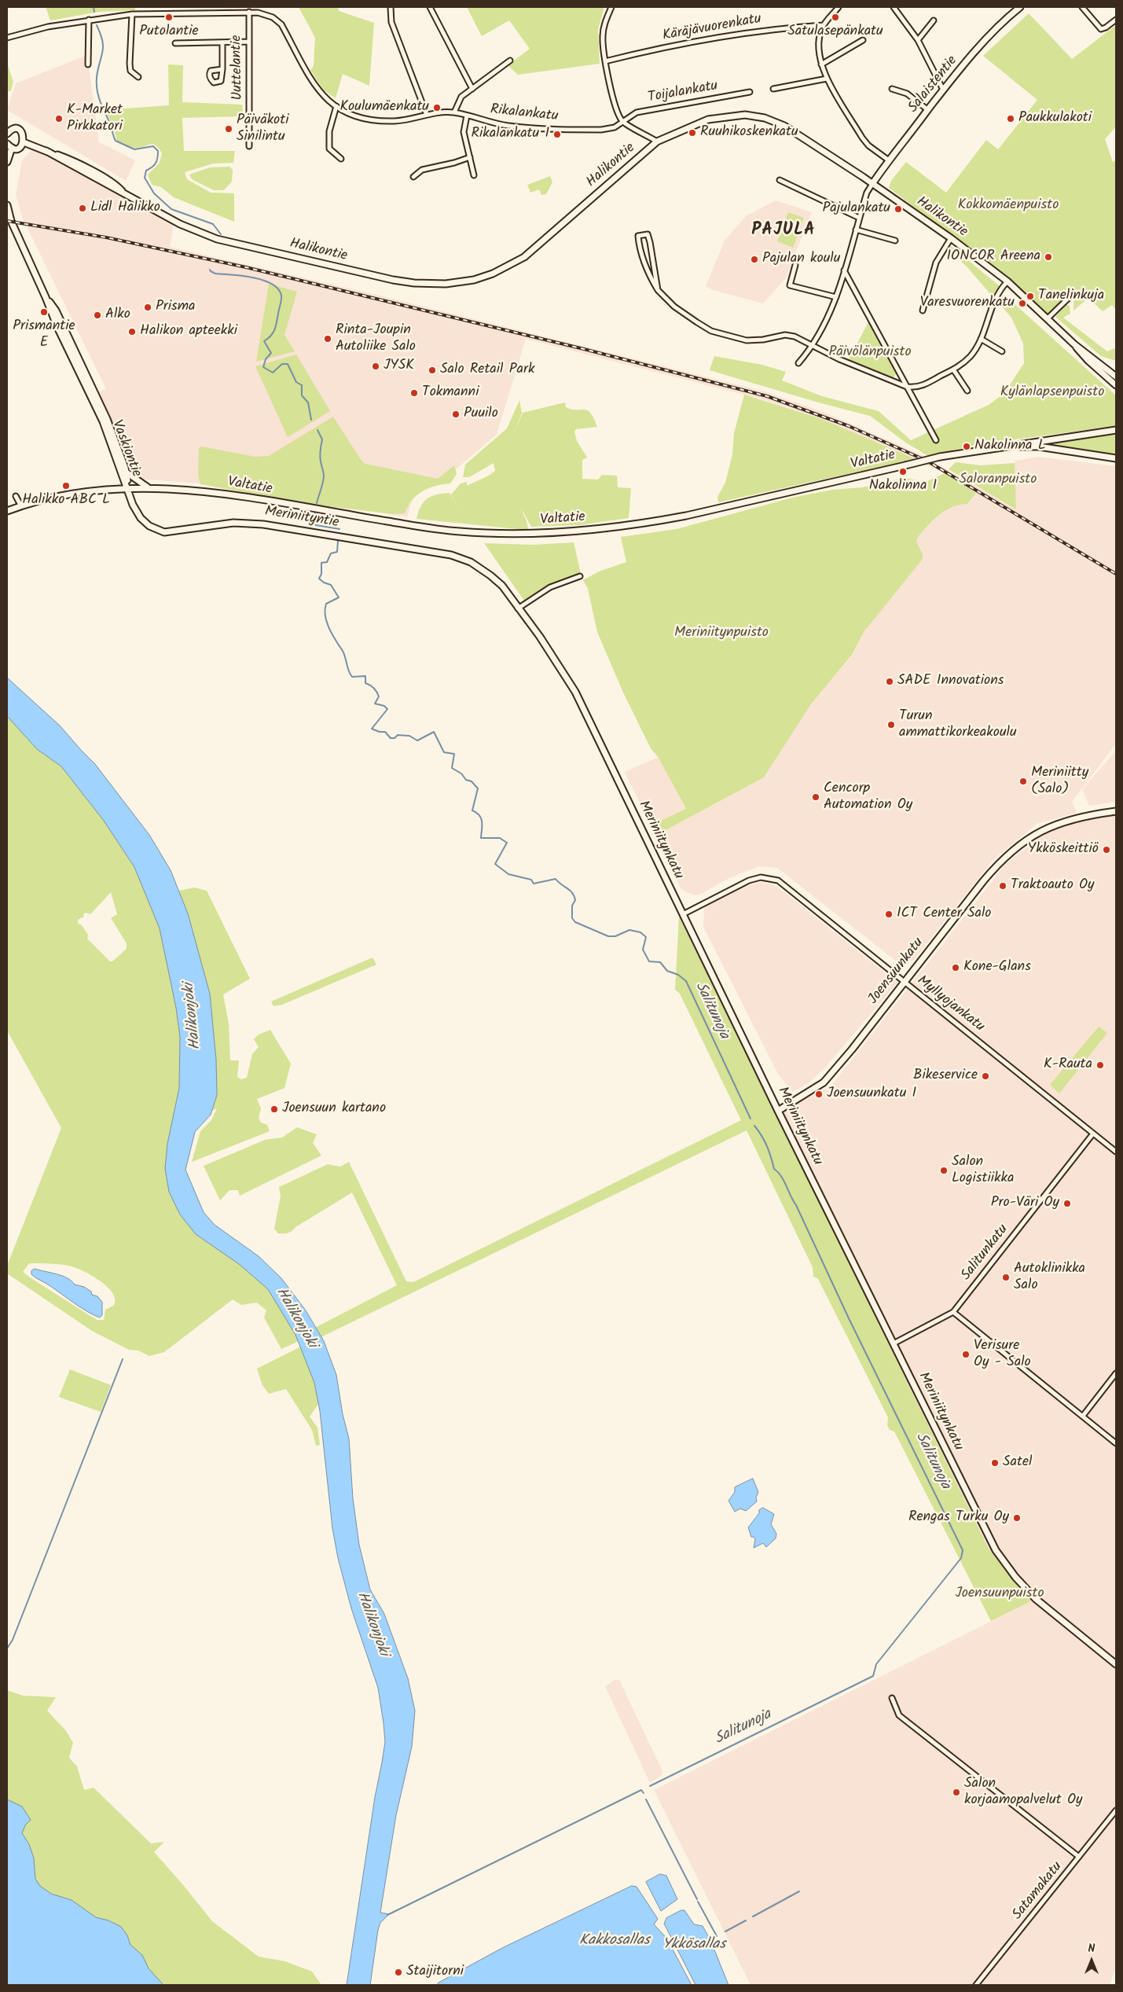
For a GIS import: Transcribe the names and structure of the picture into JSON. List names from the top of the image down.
{
  "streets": {
    "main road": [
      "Salaistentie",
      "Halikontie",
      "Vaskiontie",
      "Valtatie",
      "Meriniityntie",
      "Meriniitynkatu",
      "Joensuunkatu"
    ],
    "street": [
      "Käräjävuorenkatu",
      "Uuttelantie",
      "Toijalankatu",
      "Rikalankatu",
      "Myllyojankatu",
      "Salitunkatu",
      "Satamakatu"
    ]
  },
  "crossings": [
    ["Uuttelantie", "Rikalankatu"],
    ["Salaistentie", "Halikontie"],
    ["Toijalankatu", "Rikalankatu"],
    ["Vaskiontie", "Valtatie"],
    ["Vaskiontie", "Meriniityntie"],
    ["Valtatie", "Meriniityntie"],
    ["Meriniityntie", "Meriniitynkatu"],
    ["Meriniitynkatu", "Joensuunkatu"],
    ["Meriniitynkatu", "Myllyojankatu"],
    ["Joensuunkatu", "Myllyojankatu"],
    ["Myllyojankatu", "Salitunkatu"]
  ],
  "districts": ["PAJULA"],
  "water": [
    "Salitunoja",
    "Halikonjoki",
    "Kakkosallas",
    "Ykkösallas"
  ],
  "parks": [
    "Kokkomäenpuisto",
    "Päivölänpuisto",
    "Kylänlapsenpuisto",
    "Saloranpuisto",
    "Meriniitynpuisto",
    "Joensuunpuisto"
  ],
  "places": [
    "Putolantie",
    "Satulasepänkatu",
    "Koulumäenkatu",
    "K-Market Pirkkatori",
    "Paukkulakoti",
    "Päiväkoti Sinilintu",
    "Ruuhikoskenkatu",
    "Rikalankatu I",
    "Lidl Halikko",
    "Pajulankatu",
    "IONCOR Areena",
    "Pajulan koulu",
    "Tanelinkuja",
    "Varesvuorenkatu",
    "Prisma",
    "Prismantie E",
    "Alko",
    "Halikon apteekki",
    "Rinta-Joupin Autoliike Salo",
    "JYSK",
    "Salo Retail Park",
    "Tokmanni",
    "Puuilo",
    "Nakolinna L",
    "Nakolinna I",
    "Halikko ABC L",
    "SADE Innovations",
    "Turun ammattikorkeakoulu",
    "Meriniitty (Salo)",
    "Cencorp Automation Oy",
    "Ykköskeittiö",
    "Traktoauto Oy",
    "ICT Center Salo",
    "Kone-Glans",
    "K-Rauta",
    "Bikeservice",
    "Joensuunkatu I",
    "Joensuun kartano",
    "Salon Logistiikka",
    "Pro-Väri Oy",
    "Autoklinikka Salo",
    "Verisure Oy - Salo",
    "Satel",
    "Rengas Turku Oy",
    "Salon korjaamopalvelut Oy",
    "Staijitorni"
  ],
  "north": "top"
}
